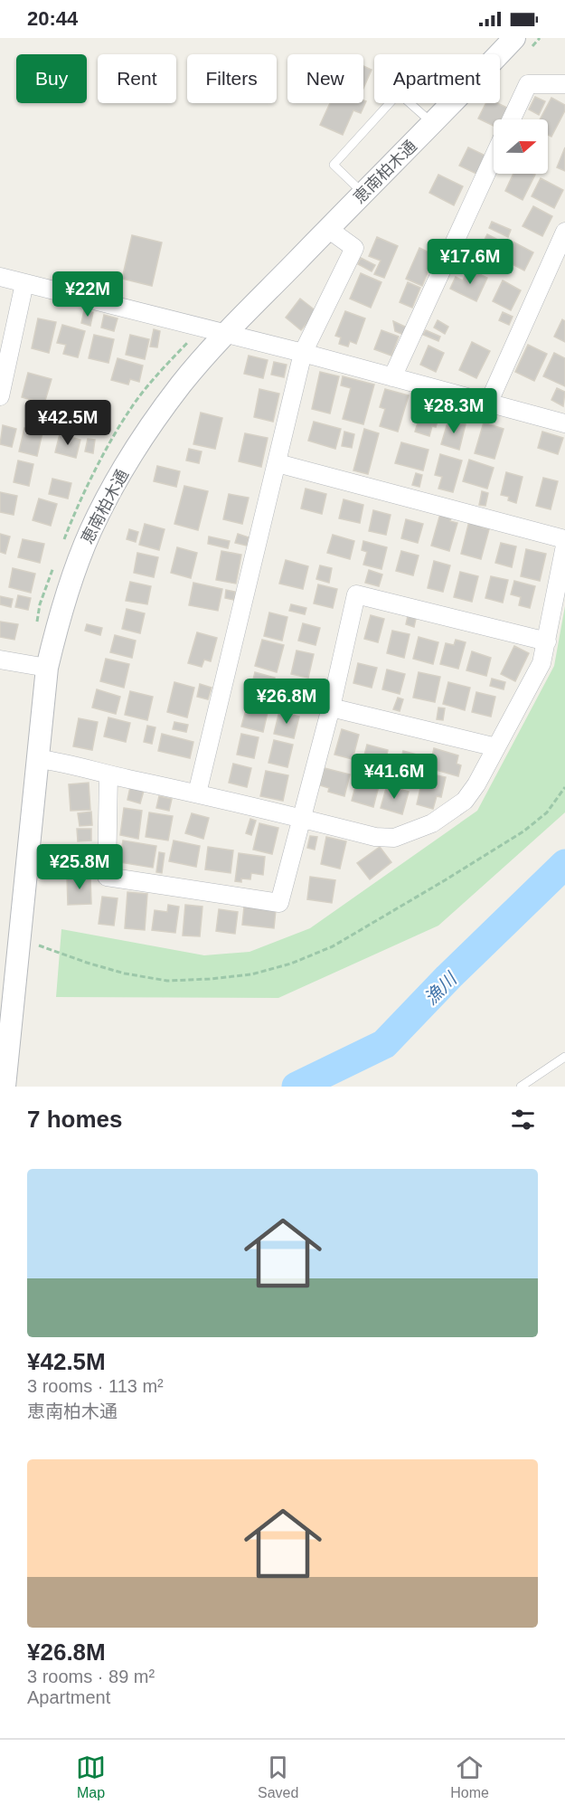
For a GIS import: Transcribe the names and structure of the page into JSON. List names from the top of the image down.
{
  "streets": {
    "street": ["恵南柏木通"]
  },
  "water": ["漁川"],
  "north": "right",
  "page": {
    "status": "20:44",
    "chip": [
      "Buy",
      "Rent",
      "Filters",
      "New",
      "Apartment"
    ],
    "price": [
      "¥17.6M",
      "¥22M",
      "¥28.3M",
      "¥42.5M",
      "¥26.8M",
      "¥41.6M",
      "¥25.8M"
    ],
    "heading": "7 homes",
    "list": [
      {
        "name": "¥42.5M",
        "note": "3 rooms · 113 m² · 恵南柏木通"
      },
      {
        "name": "¥26.8M",
        "note": "3 rooms · 89 m² · Apartment"
      }
    ],
    "tabs": ["Map", "Saved", "Home"]
  }
}
